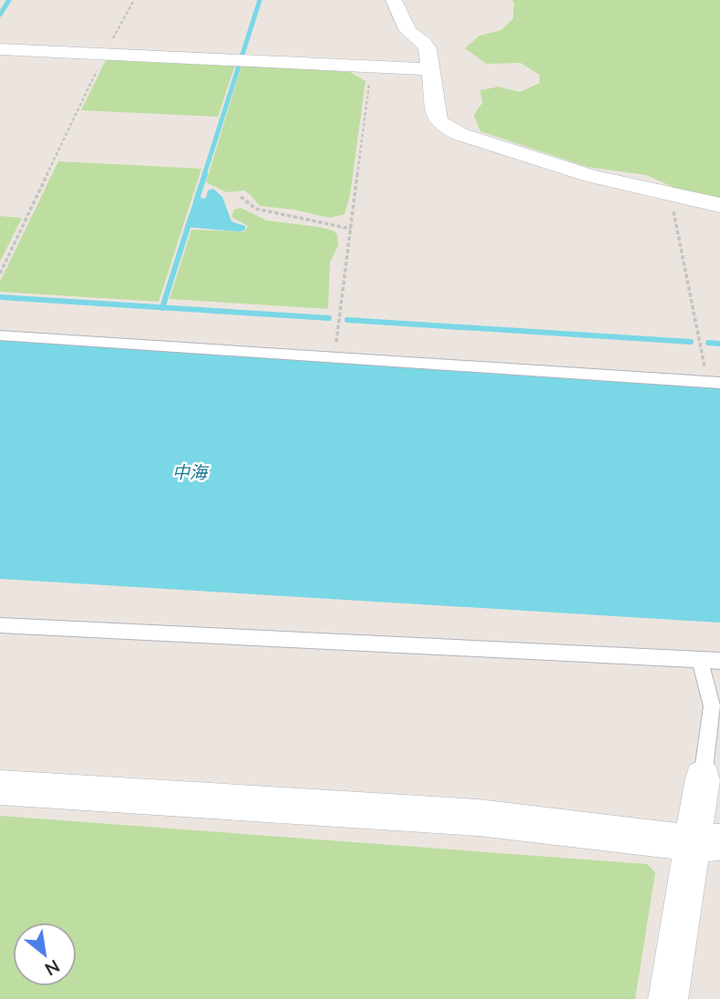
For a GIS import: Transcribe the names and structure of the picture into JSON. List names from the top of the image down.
{
  "water": ["中海"],
  "north": "bottom right"
}
